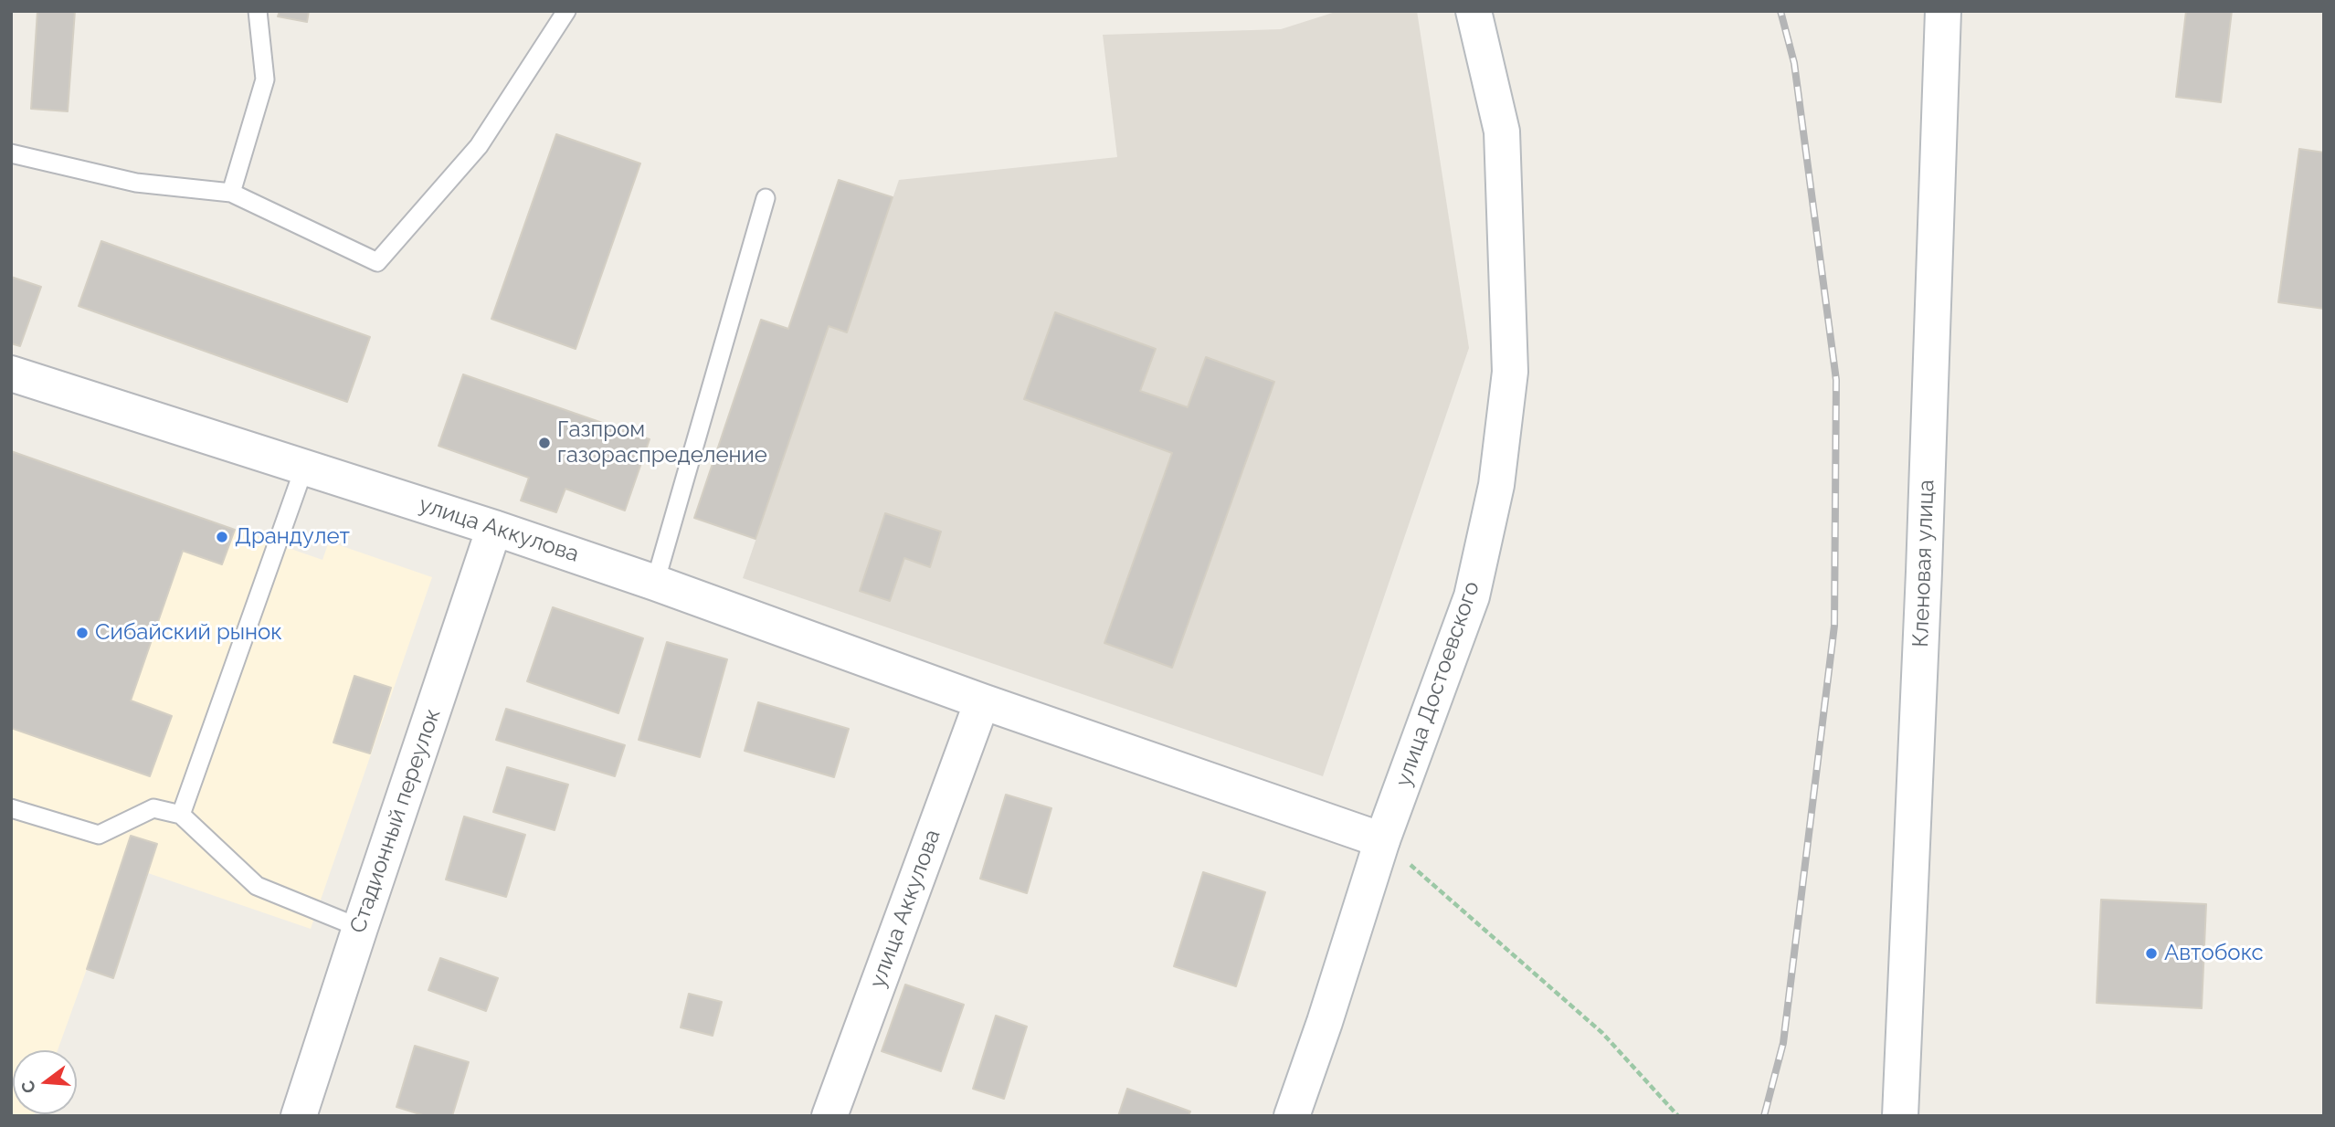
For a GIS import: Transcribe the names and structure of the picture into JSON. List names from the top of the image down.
{
  "streets": {
    "street": [
      "улица Аккулова",
      "Кленовая улица",
      "улица Достоевского",
      "Стадионный переулок"
    ]
  },
  "crossings": [
    ["улица Аккулова", "улица Достоевского"],
    ["улица Аккулова", "Стадионный переулок"]
  ],
  "places": [
    "Газпром газораспределение",
    "Драндулет",
    "Сибайский рынок",
    "Автобокс"
  ],
  "north": "left"
}
